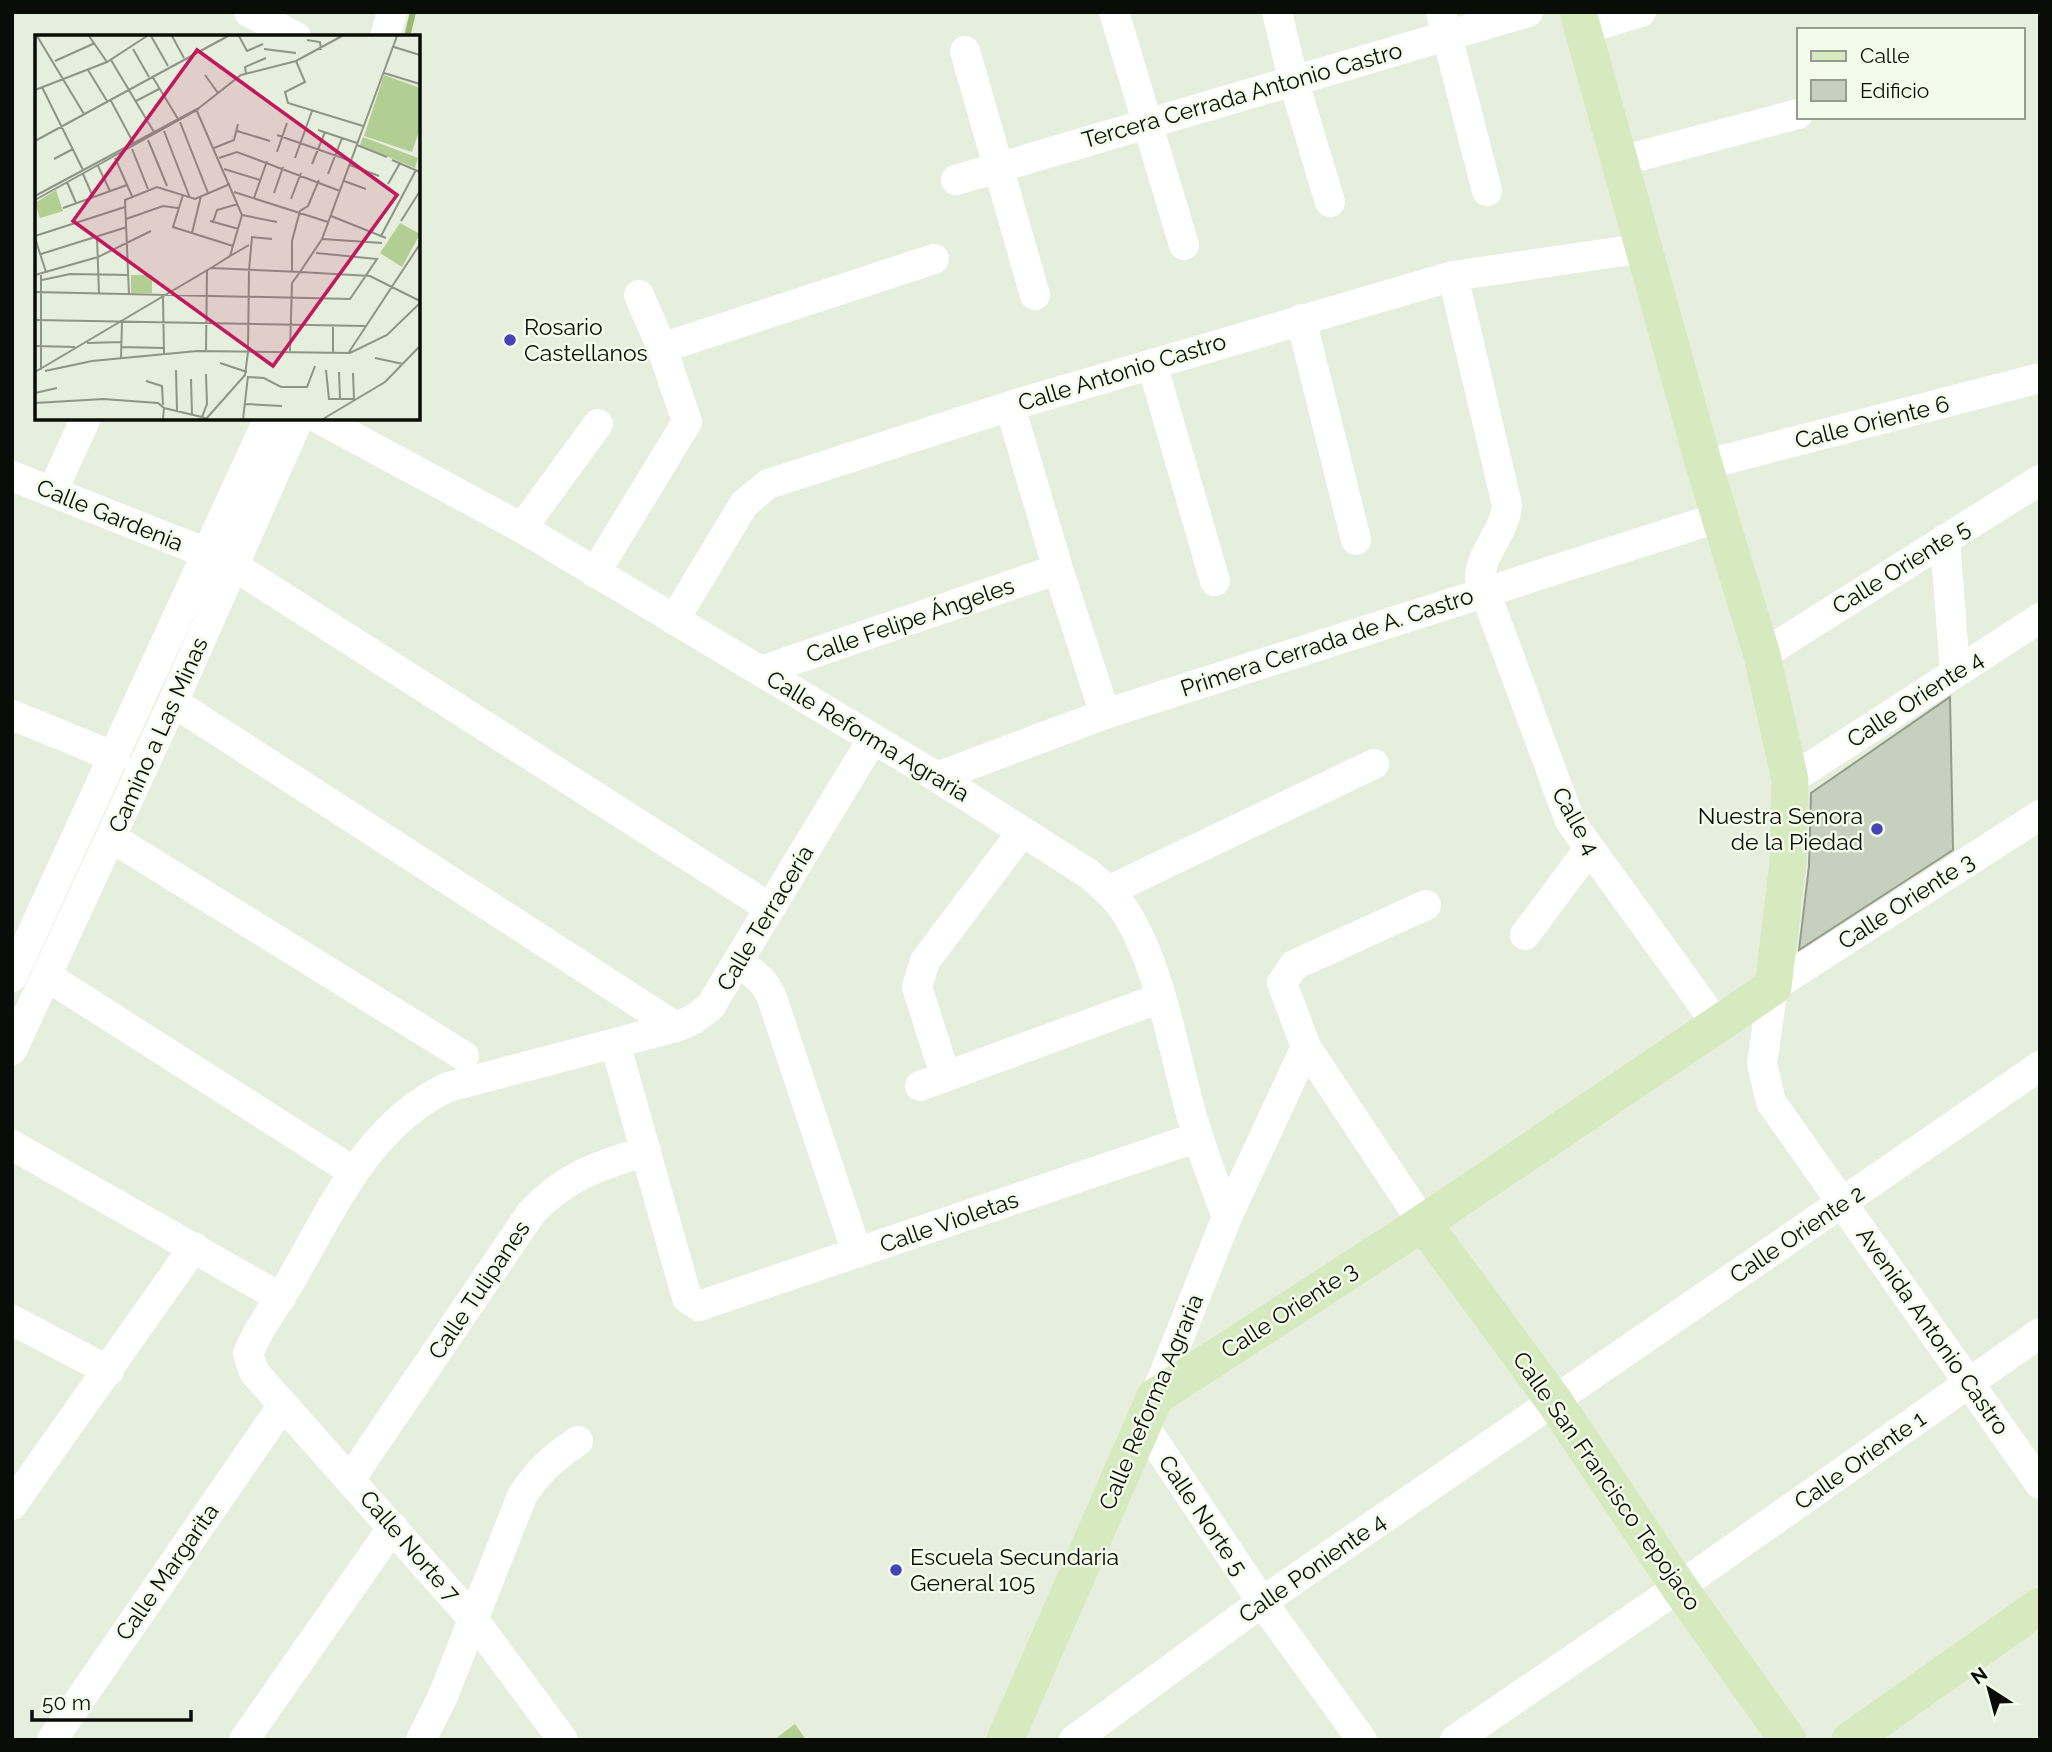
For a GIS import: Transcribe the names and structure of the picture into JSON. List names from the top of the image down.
{
  "streets": {
    "main road": ["Calle Reforma Agraria", "Calle Oriente 3", "Calle San Francisco Tepojaco"],
    "street": [
      "Tercera Cerrada Antonio Castro",
      "Calle Antonio Castro",
      "Calle Oriente 6",
      "Calle Gardenia",
      "Calle Oriente 5",
      "Calle Felipe Ángeles",
      "Primera Cerrada de A. Castro",
      "Calle Oriente 4",
      "Camino a Las Minas",
      "Calle 4",
      "Calle Terracería",
      "Calle Violetas",
      "Calle Oriente 2",
      "Calle Tulipanes",
      "Avenida Antonio Castro",
      "Calle Oriente 1",
      "Calle Norte 5",
      "Calle Norte 7",
      "Calle Poniente 4",
      "Calle Margarita"
    ]
  },
  "crossings": [
    ["Calle Antonio Castro", "Calle Reforma Agraria"],
    ["Calle Gardenia", "Camino a Las Minas"],
    ["Calle Gardenia", "Calle Terracería"],
    ["Calle Felipe Ángeles", "Calle Reforma Agraria"],
    ["Primera Cerrada de A. Castro", "Calle Reforma Agraria"],
    ["Primera Cerrada de A. Castro", "Calle 4"],
    ["Calle Reforma Agraria", "Calle Oriente 3"],
    ["Calle Reforma Agraria", "Calle Terracería"],
    ["Calle Reforma Agraria", "Calle Violetas"],
    ["Calle Reforma Agraria", "Calle Norte 5"],
    ["Calle 4", "Calle Oriente 3"],
    ["Calle Oriente 3", "Avenida Antonio Castro"],
    ["Calle Oriente 3", "Calle San Francisco Tepojaco"],
    ["Calle Oriente 3", "Calle Norte 5"],
    ["Calle Terracería", "Calle Norte 7"],
    ["Calle Violetas", "Calle Tulipanes"],
    ["Calle Oriente 2", "Avenida Antonio Castro"],
    ["Calle Oriente 2", "Calle San Francisco Tepojaco"],
    ["Calle Oriente 2", "Calle Poniente 4"],
    ["Calle Tulipanes", "Calle Norte 7"],
    ["Avenida Antonio Castro", "Calle Oriente 1"],
    ["Calle Oriente 1", "Calle San Francisco Tepojaco"],
    ["Calle San Francisco Tepojaco", "Calle Poniente 4"],
    ["Calle Norte 5", "Calle Poniente 4"],
    ["Calle Norte 7", "Calle Margarita"]
  ],
  "places": ["Rosario Castellanos", "Nuestra Senora de la Piedad", "Escuela Secundaria General 105"],
  "legend": ["Calle", "Edificio"],
  "scale_bar": "50 m",
  "north": "top left"
}
